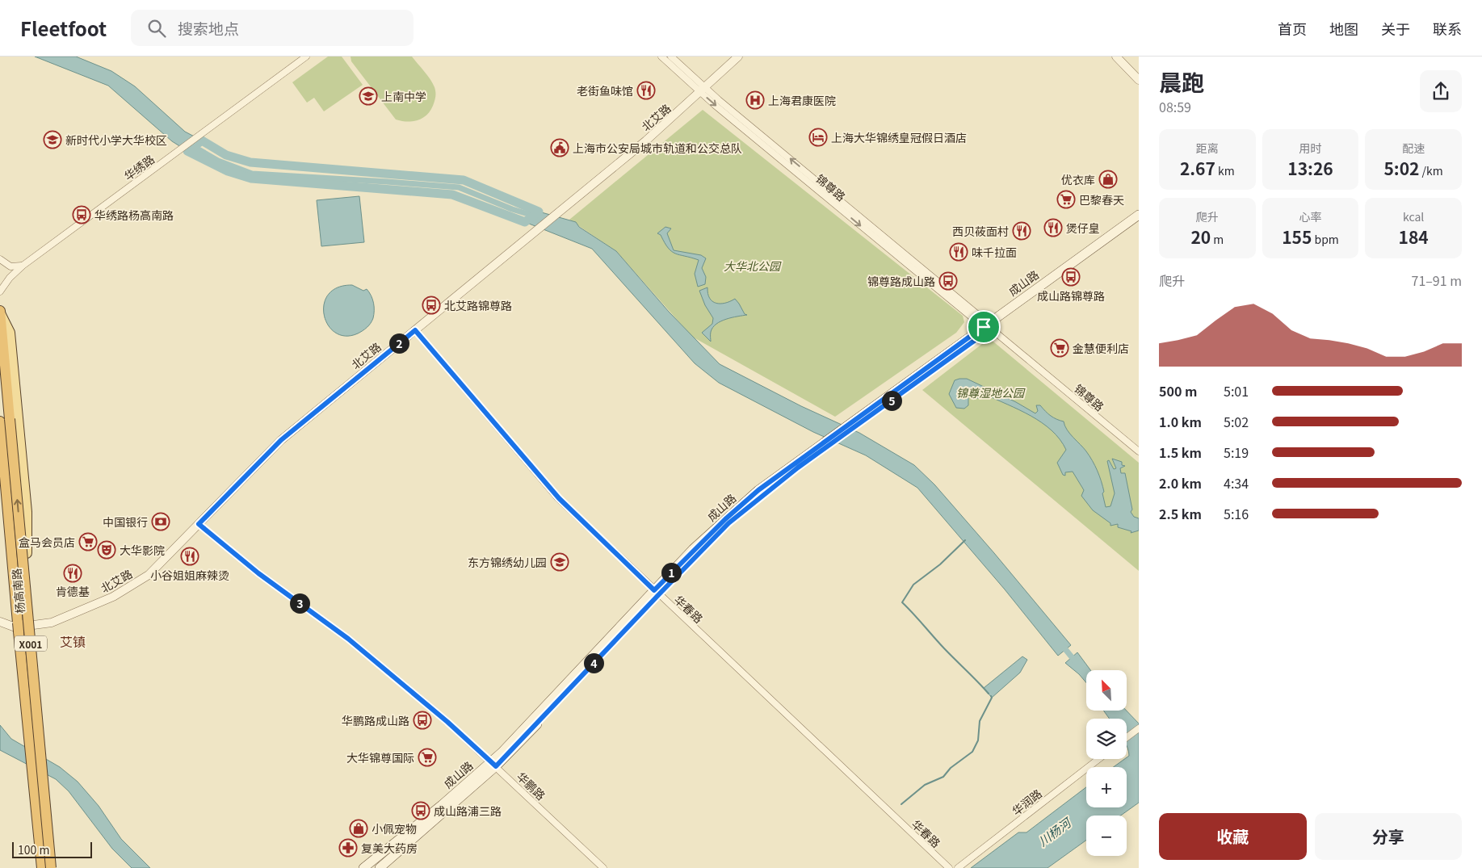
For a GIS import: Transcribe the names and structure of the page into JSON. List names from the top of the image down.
{
  "streets": {
    "highway": ["杨高南路", "X001"],
    "main road": ["成山路"],
    "street": [
      "北艾路",
      "华绣路",
      "锦尊路",
      "华春路",
      "华鹏路",
      "华润路"
    ]
  },
  "crossings": [
    ["北艾路", "锦尊路"],
    ["北艾路", "杨高南路"],
    ["北艾路", "华春路"],
    ["北艾路", "华鹏路"],
    ["锦尊路", "成山路"],
    ["成山路", "华春路"],
    ["成山路", "华鹏路"]
  ],
  "districts": ["艾镇"],
  "water": ["川杨河"],
  "parks": ["大华北公园", "锦尊湿地公园"],
  "places": {
    "restaurant": [
      "老街鱼味馆",
      "煲仔皇",
      "西贝莜面村",
      "味千拉面",
      "小谷姐姐麻辣烫",
      "肯德基"
    ],
    "school or university": ["上南中学", "新时代小学大华校区", "东方锦绣幼儿园"],
    "hospital": ["上海君康医院"],
    "hotel": ["上海大华锦绣皇冠假日酒店"],
    "public building": ["上海市公安局城市轨道和公交总队"],
    "shop": ["优衣库", "小佩宠物"],
    "supermarket": [
      "巴黎春天",
      "金慧便利店",
      "盒马会员店",
      "大华锦尊国际"
    ],
    "bus stop": [
      "华绣路杨高南路",
      "成山路锦尊路",
      "锦尊路成山路",
      "北艾路锦尊路",
      "华鹏路成山路",
      "成山路浦三路"
    ],
    "bank": ["中国银行"],
    "theatre": ["大华影院"],
    "pharmacy": ["复美大药房"]
  },
  "scale_bar": "100 m",
  "north": "top left",
  "page": {
    "header": "Fleetfoot",
    "search": "搜索地点",
    "nav": [
      "首页",
      "地图",
      "关于",
      "联系"
    ],
    "heading": ["晨跑", "08:59"],
    "stats": [
      ["距离", "2.67 km"],
      ["用时", "13:26"],
      ["配速", "5:02 /km"],
      ["爬升", "20 m"],
      ["心率", "155 bpm"],
      ["kcal", "184"]
    ],
    "chart": ["爬升", "71–91 m"],
    "pins": [
      "2",
      "5",
      "1",
      "3",
      "4"
    ],
    "list": [
      {
        "name": "500 m",
        "note": "5:01"
      },
      {
        "name": "1.0 km",
        "note": "5:02"
      },
      {
        "name": "1.5 km",
        "note": "5:19"
      },
      {
        "name": "2.0 km",
        "note": "4:34"
      },
      {
        "name": "2.5 km",
        "note": "5:16"
      }
    ],
    "map_buttons": ["+", "−"],
    "buttons": ["收藏", "分享"],
    "scale": "100 m"
  }
}
